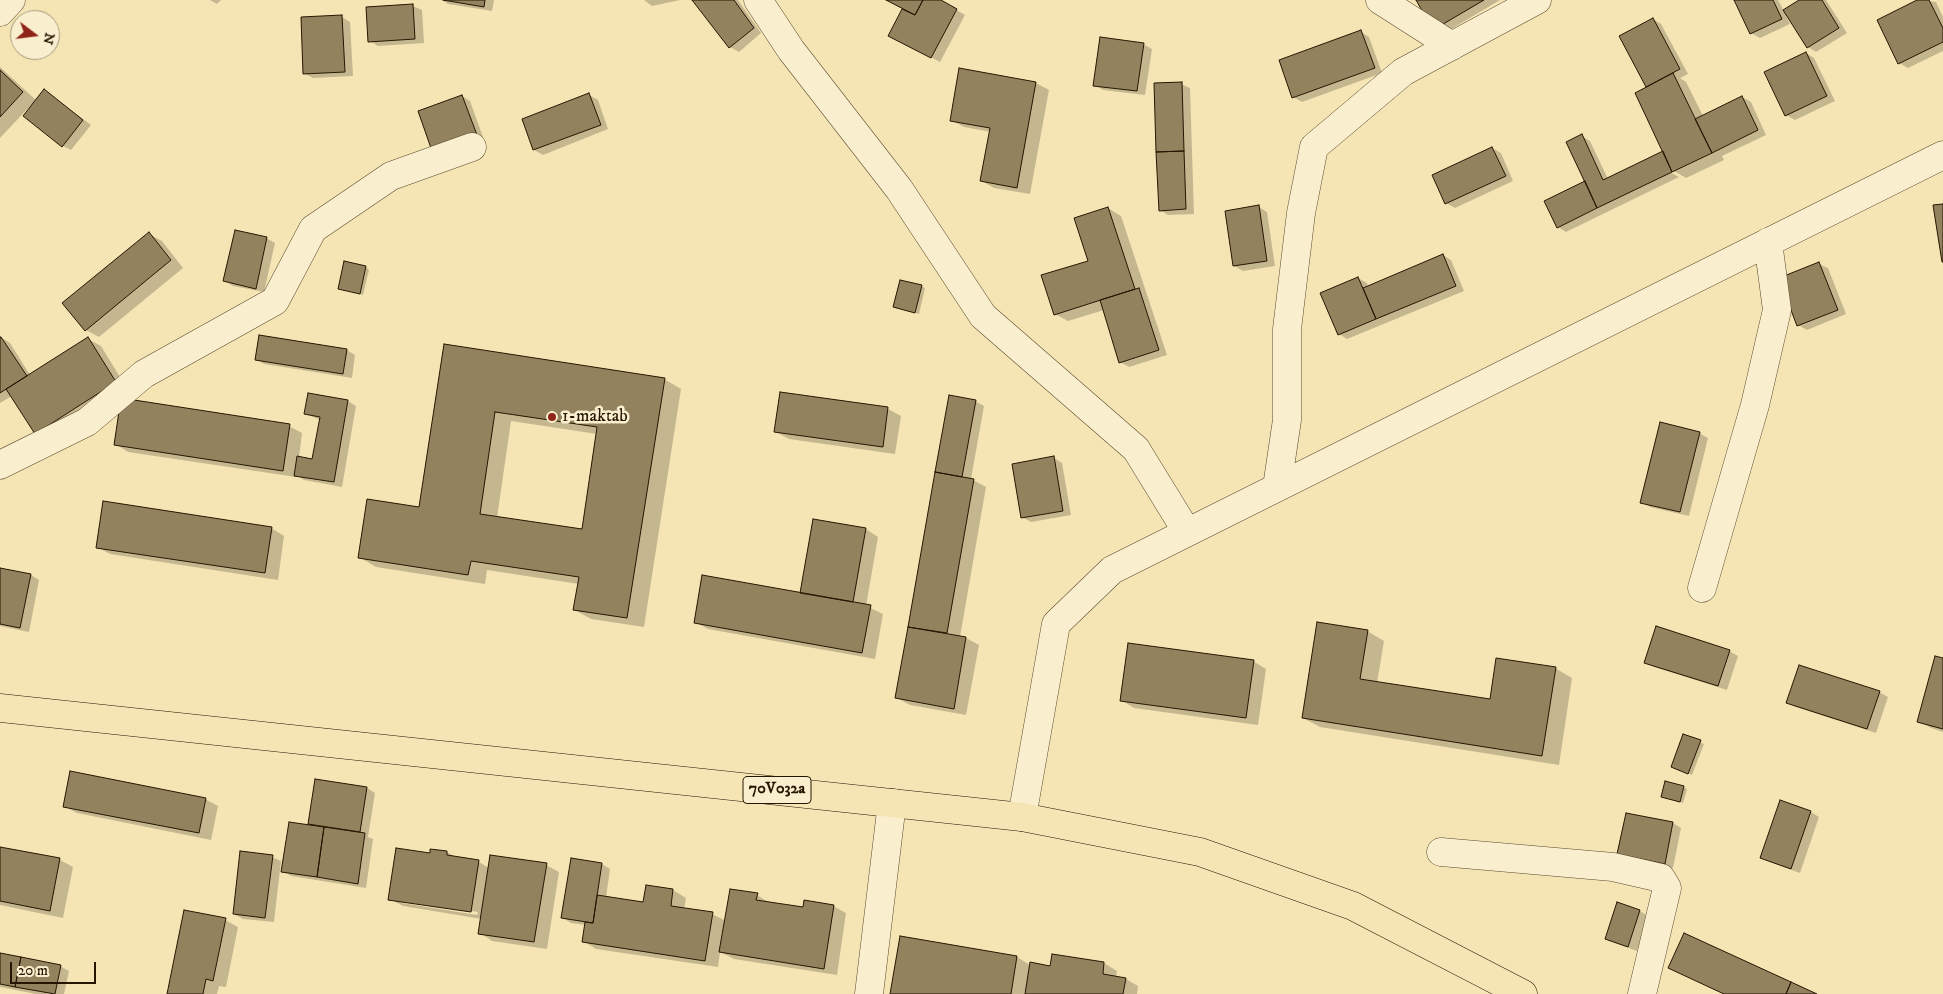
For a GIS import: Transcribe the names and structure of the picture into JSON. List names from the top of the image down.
{
  "streets": {
    "main road": ["70V032a"]
  },
  "places": ["1-maktab"],
  "scale_bar": "20 m",
  "north": "right"
}
